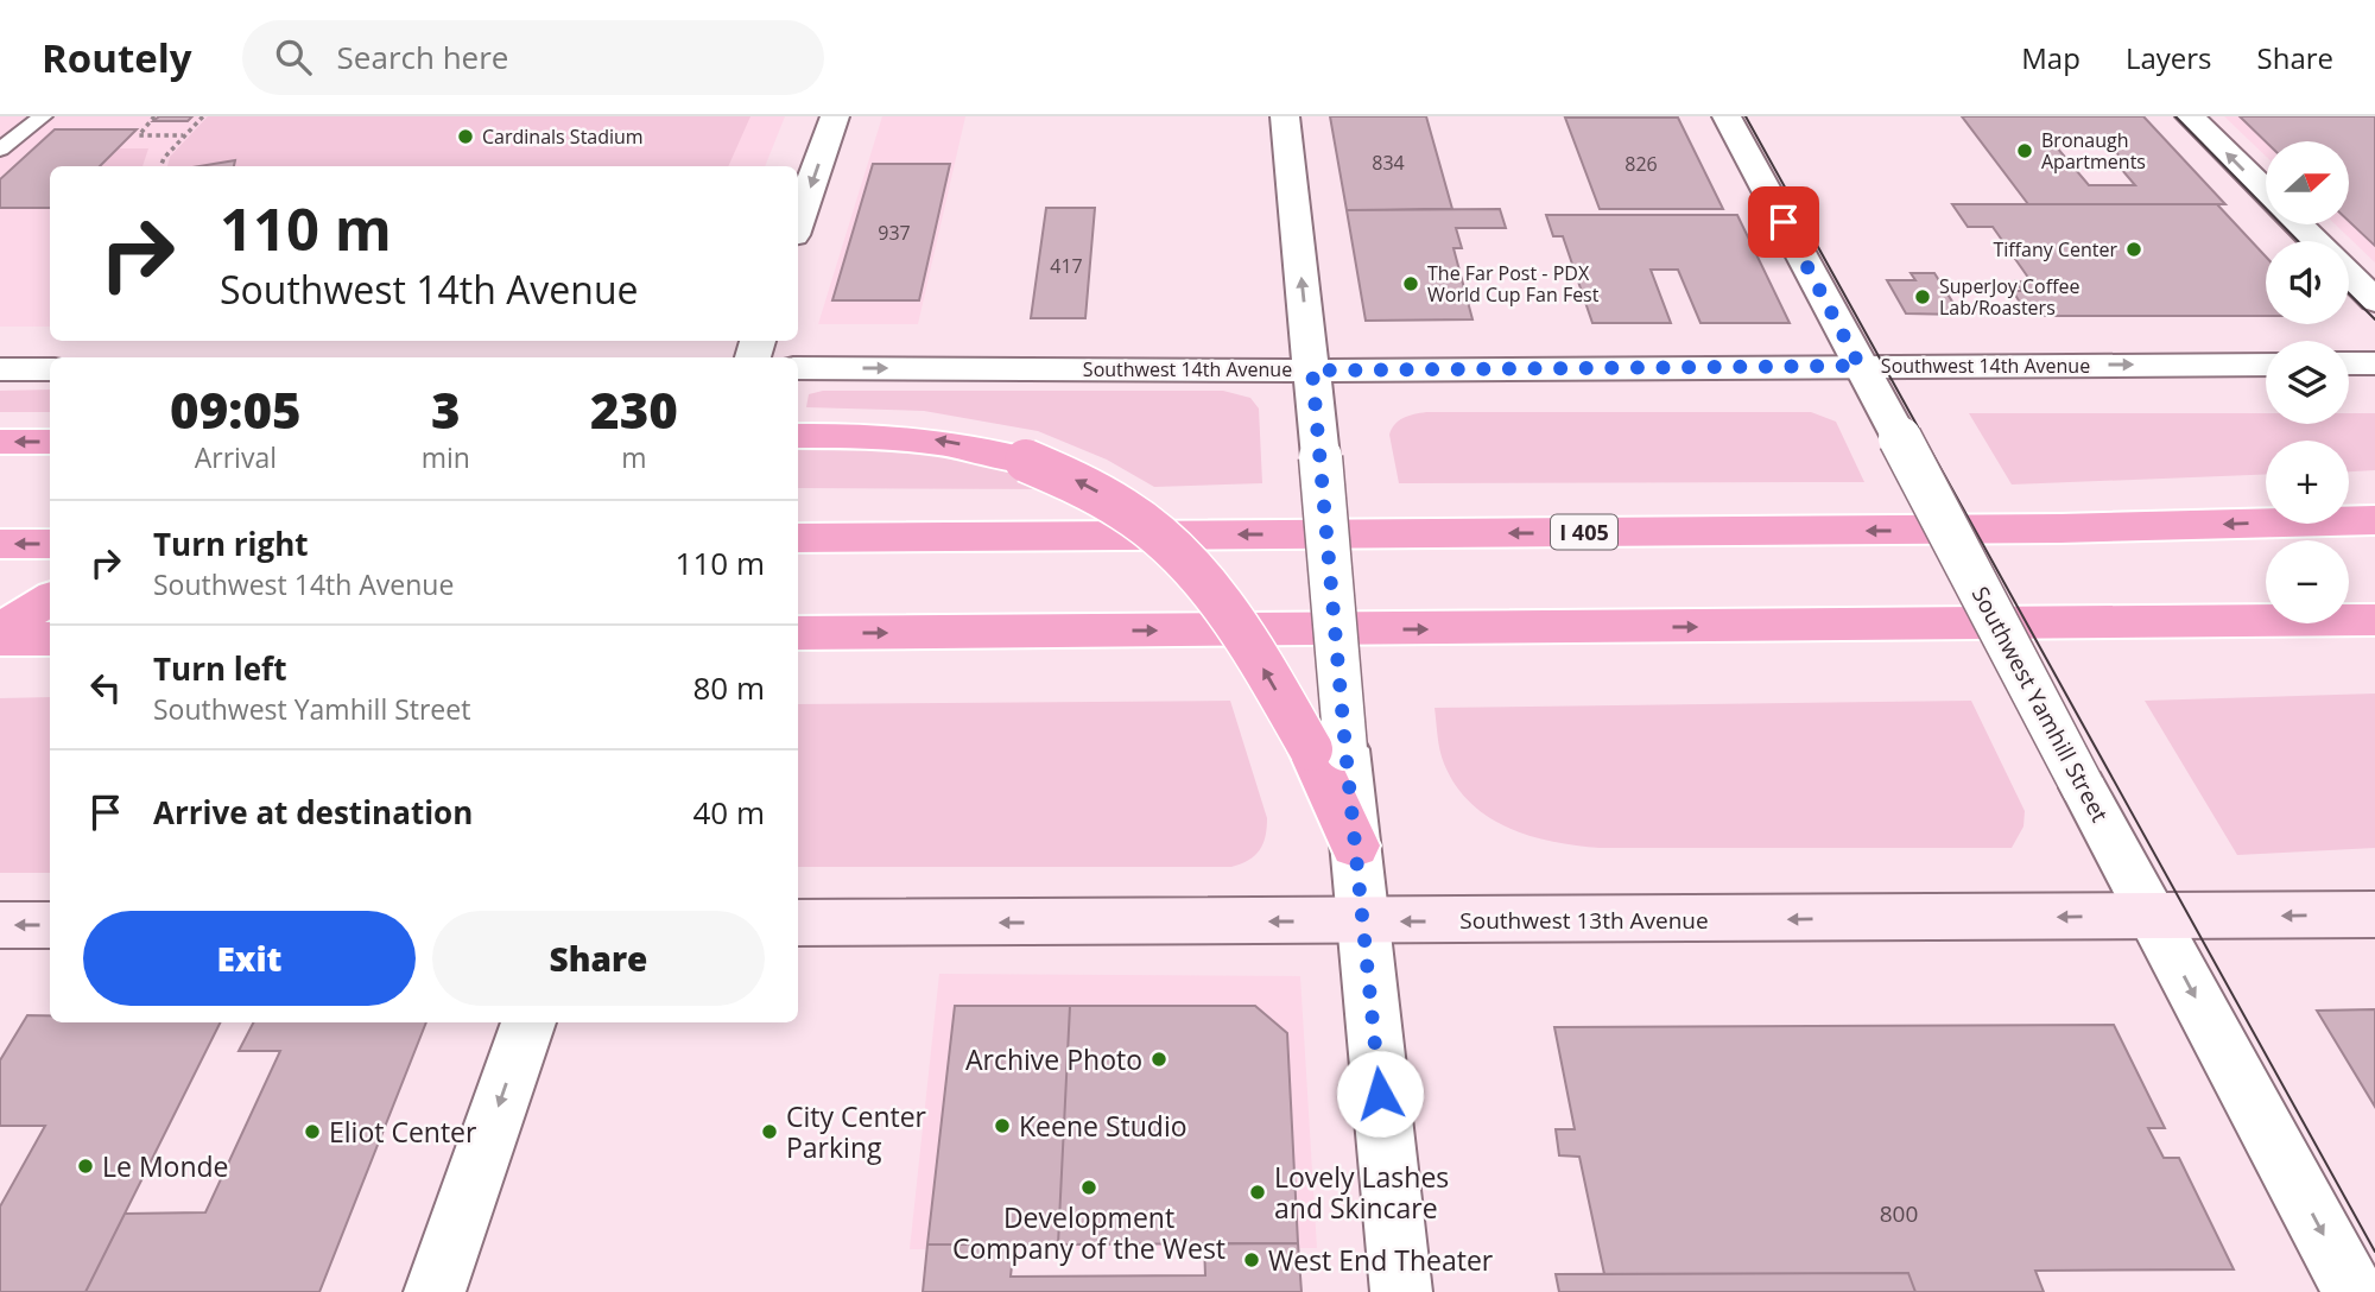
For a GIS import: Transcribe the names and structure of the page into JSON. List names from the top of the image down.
{
  "streets": {
    "highway": ["I 405"],
    "main road": ["Southwest 13th Avenue"],
    "street": ["Southwest 14th Avenue", "Southwest Yamhill Street"]
  },
  "crossings": [
    ["Southwest 14th Avenue", "Southwest Yamhill Street"],
    ["Southwest Yamhill Street", "Southwest 13th Avenue"]
  ],
  "one_way": ["Southwest 14th Avenue", "Southwest 13th Avenue"],
  "places": [
    "Cardinals Stadium",
    "Bronaugh Apartments",
    "Tiffany Center",
    "The Far Post - PDX World Cup Fan Fest",
    "SuperJoy Coffee Lab/Roasters",
    "Archive Photo",
    "Keene Studio",
    "Eliot Center",
    "City Center Parking",
    "Le Monde",
    "Development Company of the West",
    "Lovely Lashes and Skincare",
    "West End Theater"
  ],
  "house_numbers": [
    "834",
    "826",
    "937",
    "417",
    "800"
  ],
  "north": "right",
  "page": {
    "header": "Routely",
    "search": "Search here",
    "nav": ["Map", "Layers", "Share"],
    "map_buttons": ["+", "−"],
    "turn": ["110 m", "Southwest 14th Avenue"],
    "eta": [
      "09:05",
      "Arrival",
      "3",
      "min",
      "230",
      "m"
    ],
    "list": [
      {
        "name": "Turn right",
        "note": "Southwest 14th Avenue",
        "value": "110 m"
      },
      {
        "name": "Turn left",
        "note": "Southwest Yamhill Street",
        "value": "80 m"
      },
      {
        "name": "Arrive at destination",
        "value": "40 m"
      }
    ],
    "buttons": ["Exit", "Share"]
  }
}
